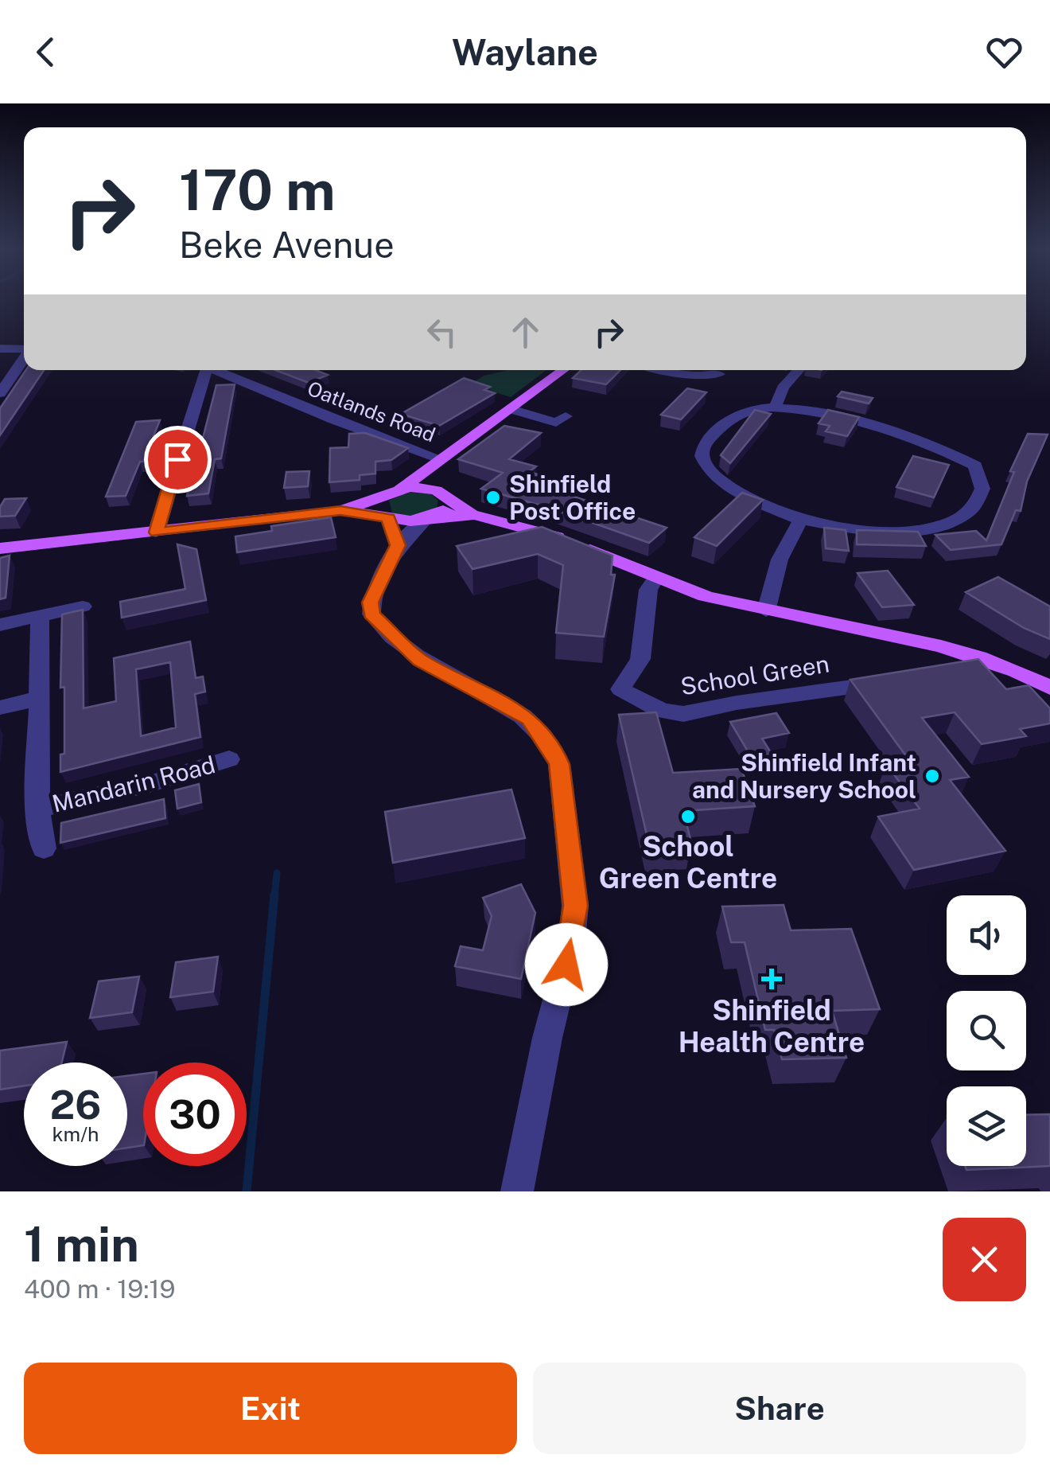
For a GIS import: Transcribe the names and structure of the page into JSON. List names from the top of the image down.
{
  "streets": {
    "main road": ["School Green"],
    "street": ["Oatlands Road", "Mandarin Road"]
  },
  "places": {
    "other": ["Shinfield Post Office", "Shinfield Infant and Nursery School", "School Green Centre"],
    "health": ["Shinfield Health Centre"]
  },
  "page": {
    "header": "Waylane",
    "turn": ["170 m", "Beke Avenue"],
    "speed": "26 km/h",
    "limit": "30",
    "heading": ["1 min", "400 m · 19:19"],
    "buttons": ["Exit", "Share"]
  }
}
